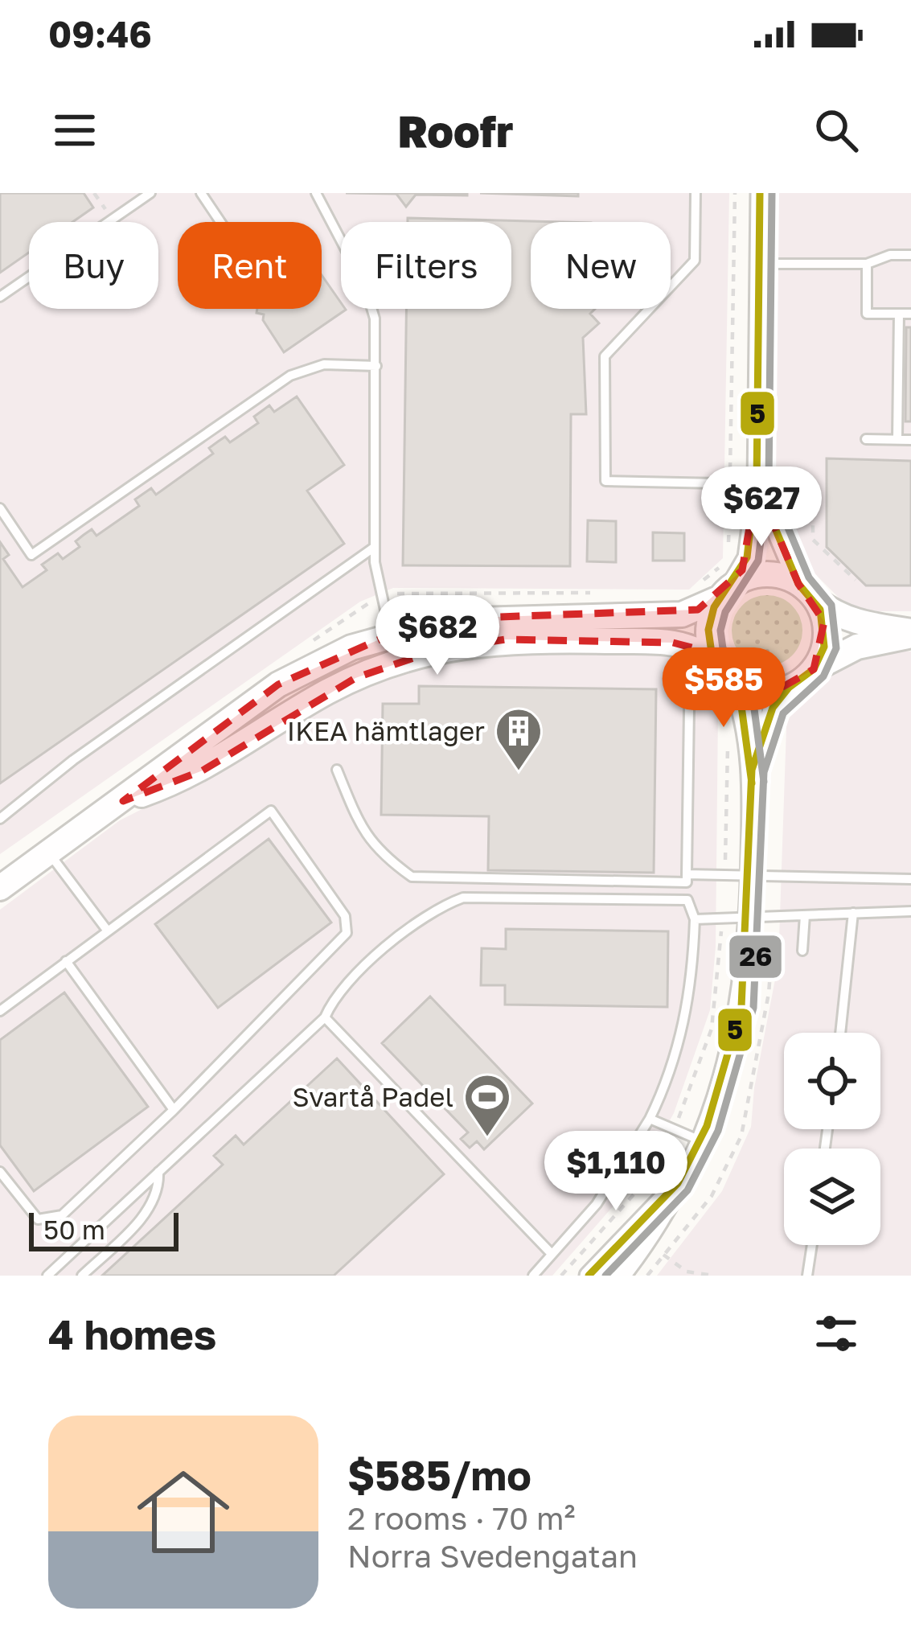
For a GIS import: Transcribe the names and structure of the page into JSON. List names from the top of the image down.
{
  "places": {
    "building": ["IKEA hämtlager"],
    "sports": ["Svartå Padel"]
  },
  "lines": ["transit line 5", "transit line 26"],
  "scale_bar": "50 m",
  "page": {
    "status": "09:46",
    "header": "Roofr",
    "chip": [
      "Buy",
      "Rent",
      "Filters",
      "New"
    ],
    "price": [
      "$627",
      "$682",
      "$585",
      "$1,110"
    ],
    "scale": "50 m",
    "heading": "4 homes",
    "list": [
      {
        "name": "$585/mo",
        "note": "2 rooms · 70 m² · Norra Svedengatan"
      }
    ]
  }
}
